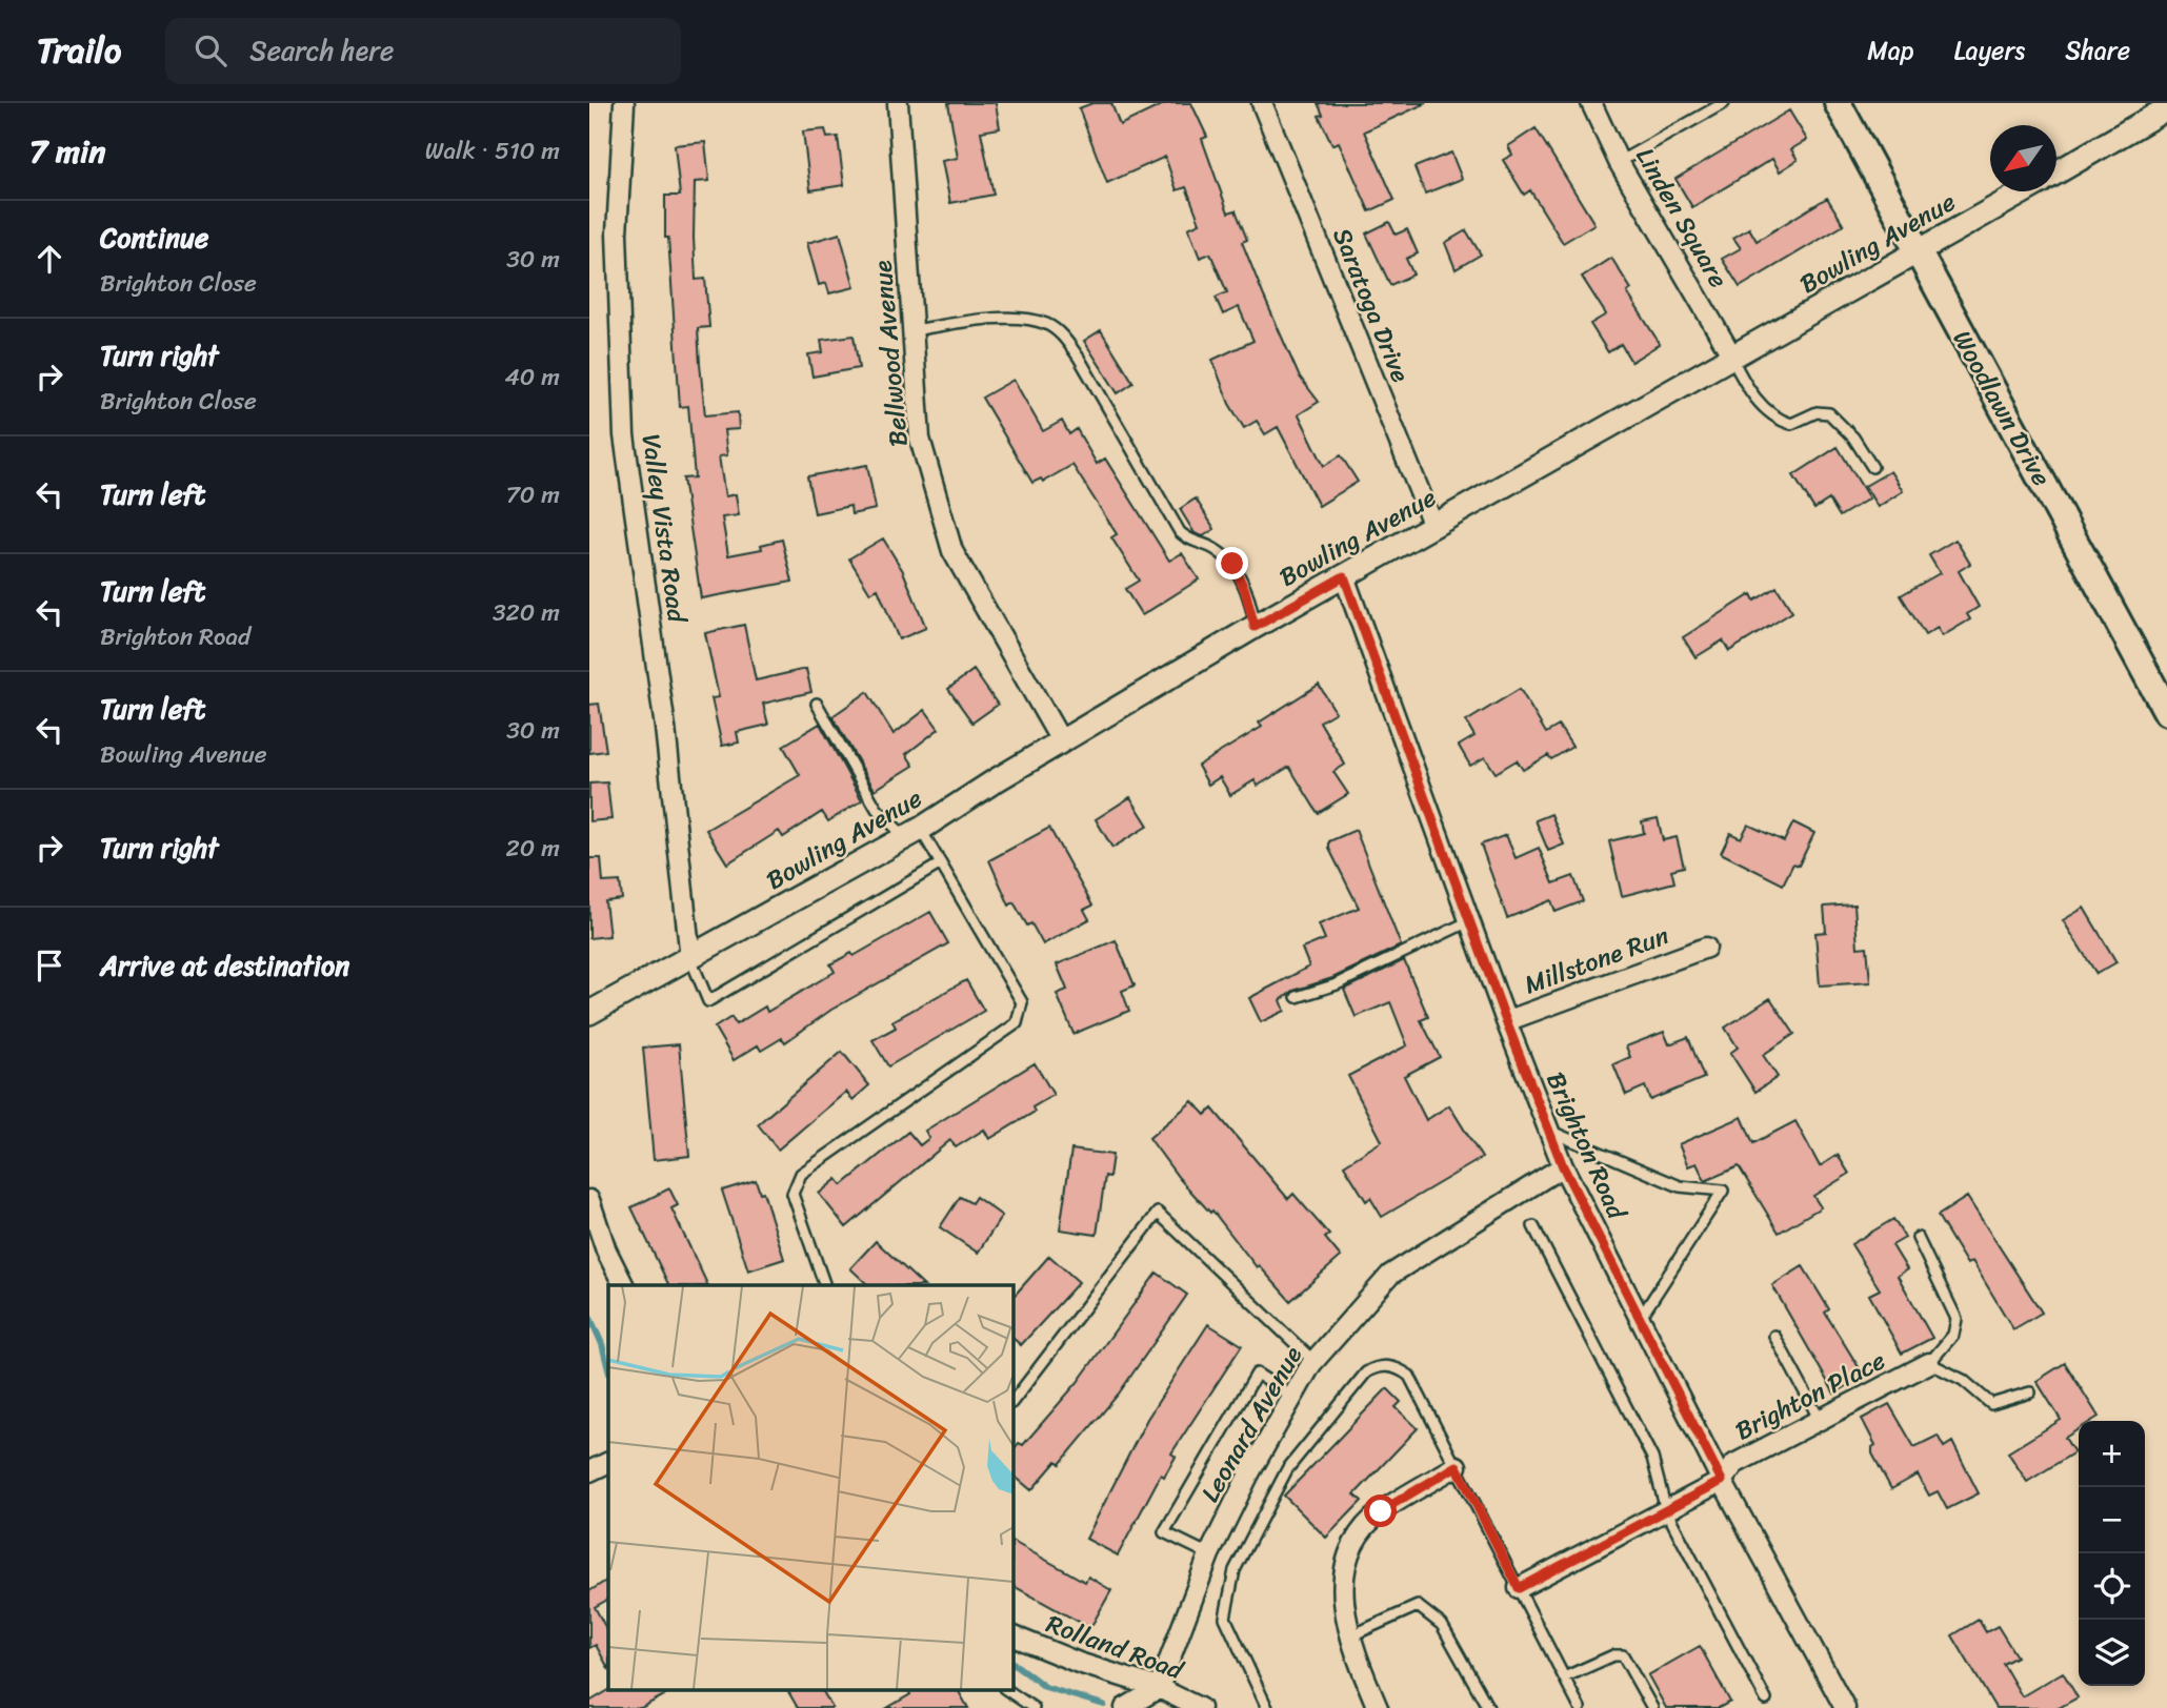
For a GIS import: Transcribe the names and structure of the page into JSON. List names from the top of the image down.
{
  "streets": {
    "main road": ["Woodlawn Drive"],
    "street": [
      "Linden Square",
      "Bowling Avenue",
      "Saratoga Drive",
      "Bellwood Avenue",
      "Valley Vista Road",
      "Millstone Run",
      "Brighton Road",
      "Brighton Place",
      "Leonard Avenue",
      "Rolland Road"
    ]
  },
  "crossings": [
    ["Linden Square", "Bowling Avenue"],
    ["Bowling Avenue", "Saratoga Drive"],
    ["Bowling Avenue", "Bellwood Avenue"],
    ["Bowling Avenue", "Woodlawn Drive"],
    ["Bowling Avenue", "Valley Vista Road"],
    ["Bowling Avenue", "Brighton Road"],
    ["Millstone Run", "Brighton Road"],
    ["Brighton Road", "Brighton Place"],
    ["Brighton Road", "Leonard Avenue"],
    ["Leonard Avenue", "Rolland Road"]
  ],
  "north": "bottom left",
  "page": {
    "header": "Trailo",
    "search": "Search here",
    "nav": ["Map", "Layers", "Share"],
    "heading": ["7 min", "Walk · 510 m"],
    "list": [
      ["Continue", "Brighton Close", "30 m"],
      ["Turn right", "Brighton Close", "40 m"],
      ["Turn left", "70 m"],
      ["Turn left", "Brighton Road", "320 m"],
      ["Turn left", "Bowling Avenue", "30 m"],
      ["Turn right", "20 m"],
      "Arrive at destination"
    ],
    "map_buttons": ["+", "−"]
  }
}
